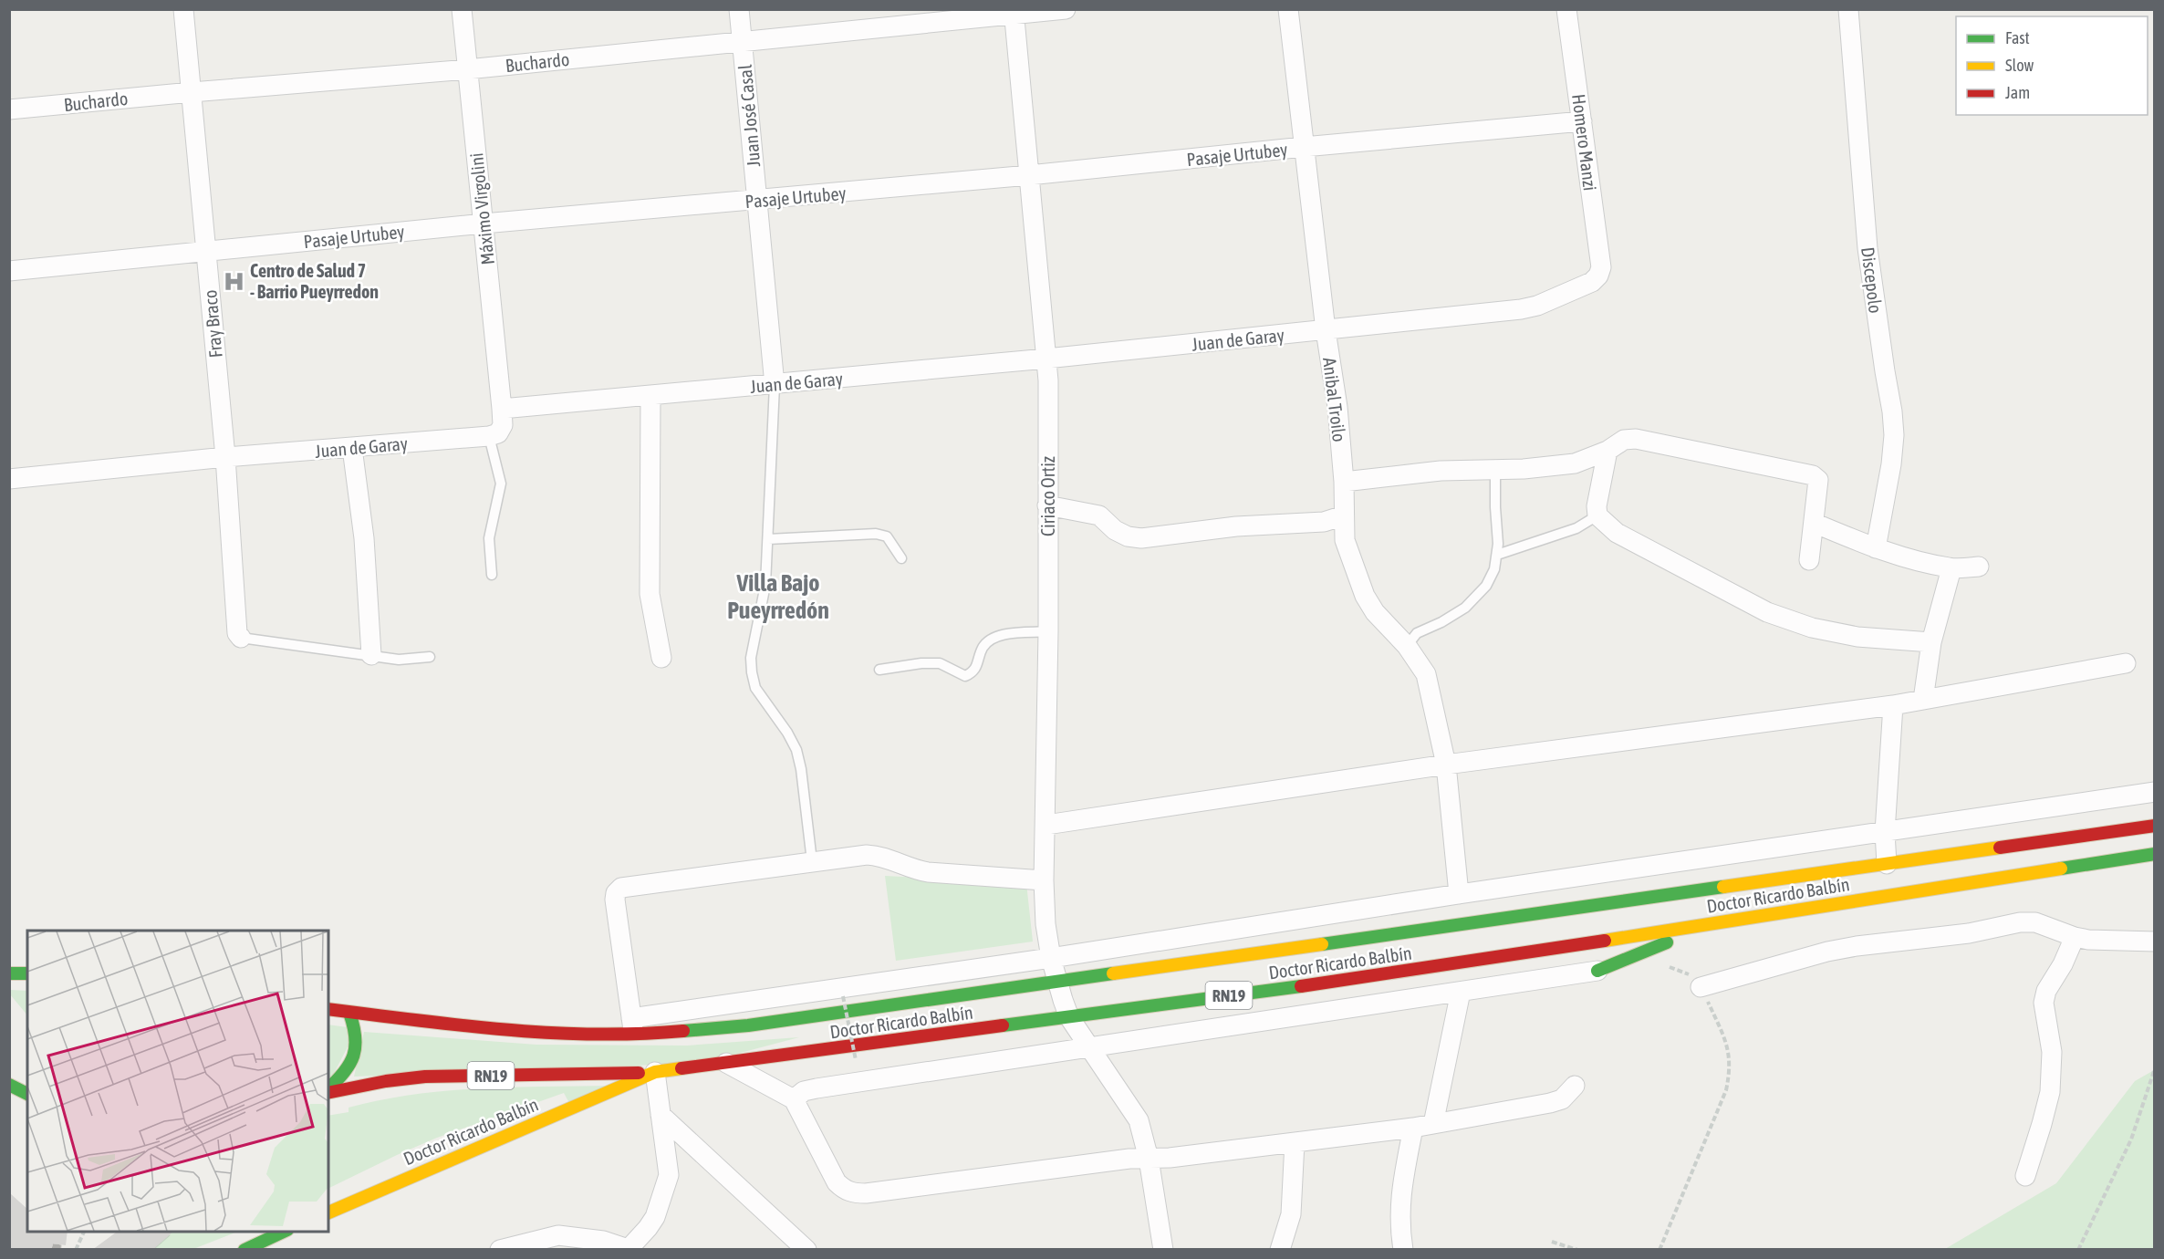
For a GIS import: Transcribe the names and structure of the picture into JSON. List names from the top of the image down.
{
  "streets": {
    "main road": ["Doctor Ricardo Balbín", "RN19"],
    "street": [
      "Buchardo",
      "Juan José Casal",
      "Homero Manzi",
      "Pasaje Urtubey",
      "Máximo Virgolini",
      "Discepolo",
      "Fray Braco",
      "Juan de Garay",
      "Anibal Troilo",
      "Ciriaco Ortiz"
    ]
  },
  "crossings": [
    ["Buchardo", "Juan José Casal"],
    ["Buchardo", "Máximo Virgolini"],
    ["Buchardo", "Fray Braco"],
    ["Buchardo", "Ciriaco Ortiz"],
    ["Juan José Casal", "Pasaje Urtubey"],
    ["Juan José Casal", "Juan de Garay"],
    ["Homero Manzi", "Pasaje Urtubey"],
    ["Homero Manzi", "Juan de Garay"],
    ["Pasaje Urtubey", "Máximo Virgolini"],
    ["Pasaje Urtubey", "Fray Braco"],
    ["Pasaje Urtubey", "Anibal Troilo"],
    ["Pasaje Urtubey", "Ciriaco Ortiz"],
    ["Máximo Virgolini", "Juan de Garay"],
    ["Fray Braco", "Juan de Garay"],
    ["Juan de Garay", "Anibal Troilo"],
    ["Juan de Garay", "Ciriaco Ortiz"],
    ["Ciriaco Ortiz", "Doctor Ricardo Balbín"],
    ["Doctor Ricardo Balbín", "RN19"]
  ],
  "districts": ["Villa Bajo Pueyrredón"],
  "places": {
    "hospital": ["Centro de Salud 7 - Barrio Pueyrredon"]
  },
  "legend": ["Fast", "Slow", "Jam"]
}
